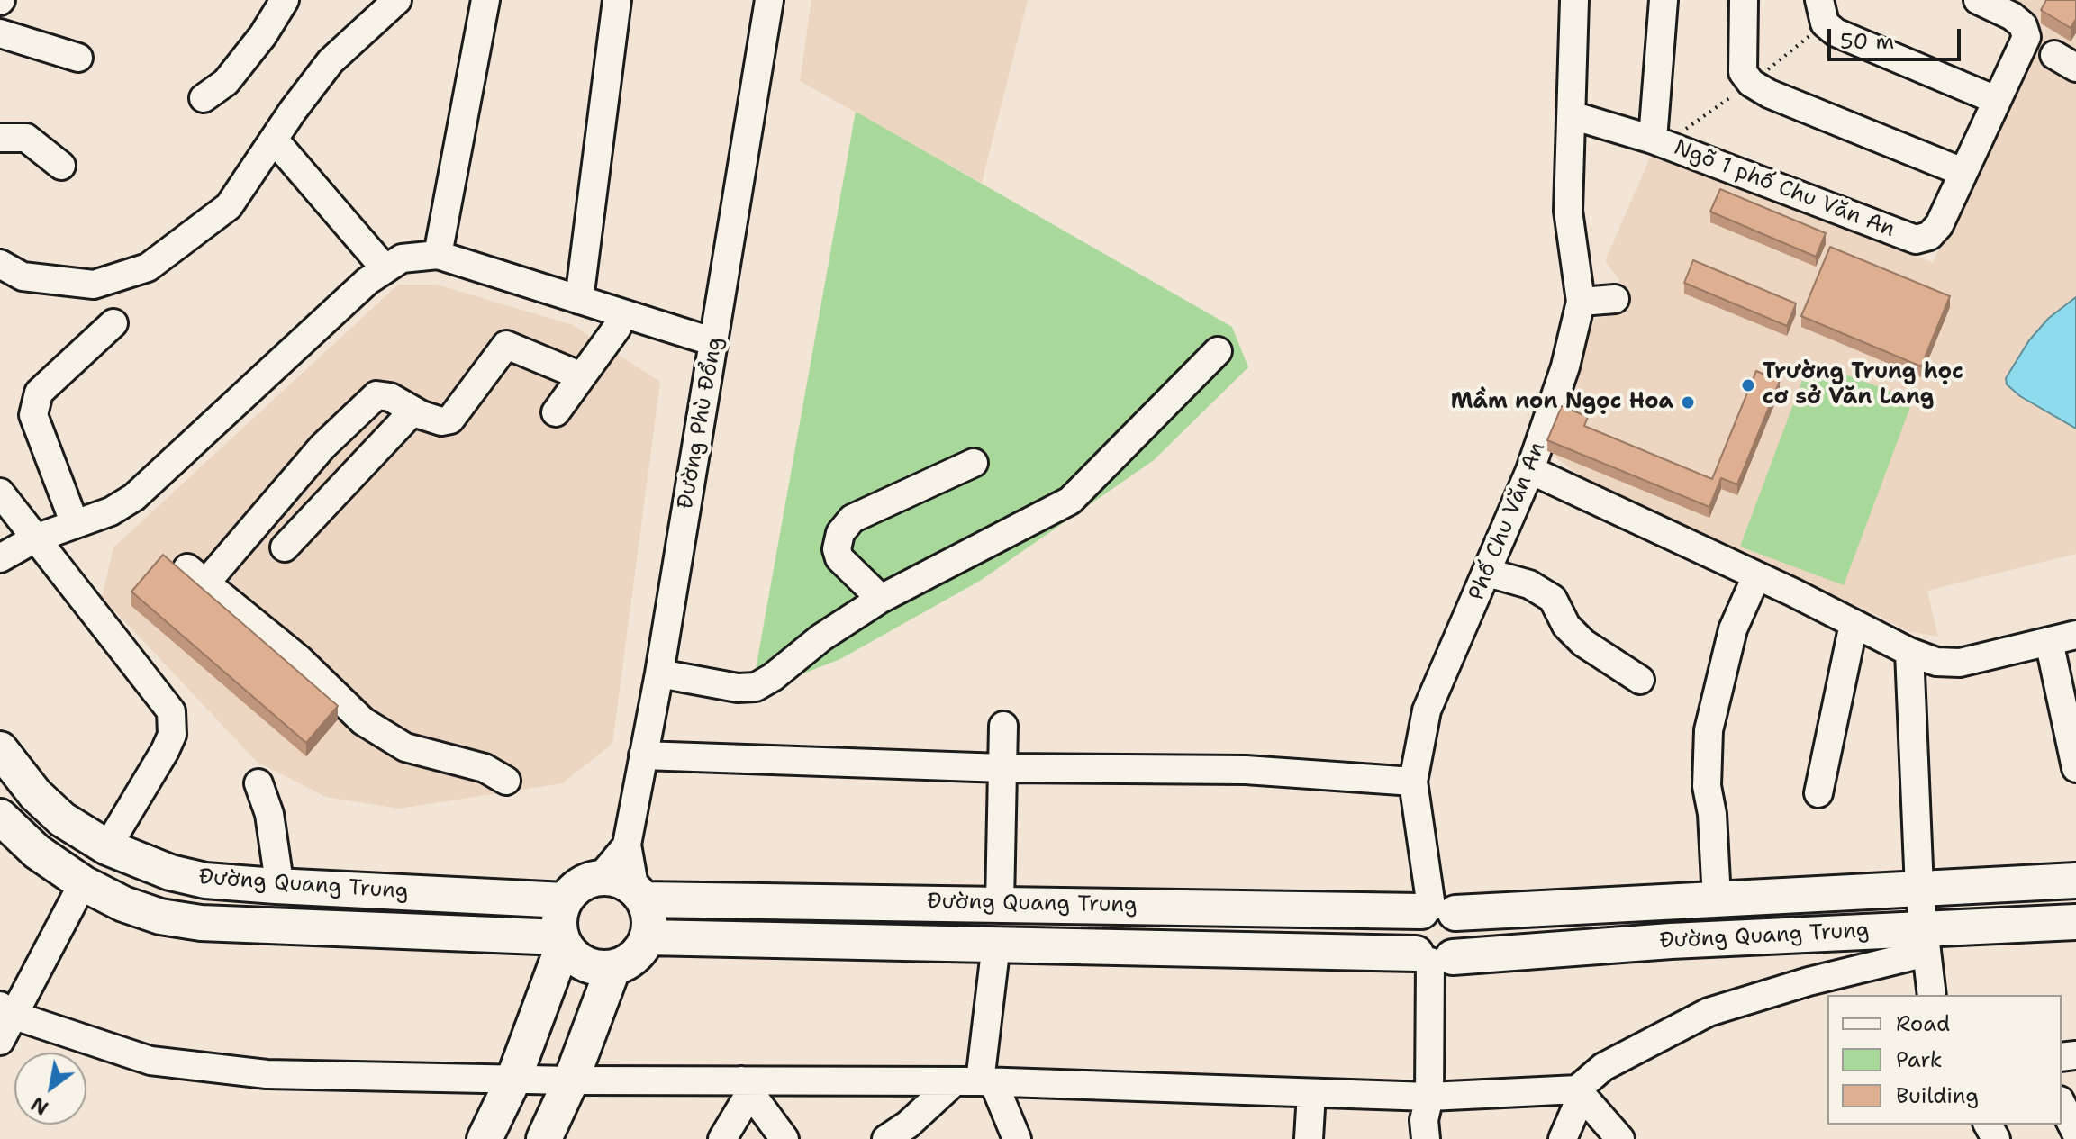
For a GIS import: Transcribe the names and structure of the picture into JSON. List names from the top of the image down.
{
  "streets": {
    "main road": ["Đường Quang Trung"],
    "street": ["Ngõ 1 phố Chu Văn An", "Đường Phù Đổng", "Phố Chu Văn An"]
  },
  "crossings": [
    ["Ngõ 1 phố Chu Văn An", "Phố Chu Văn An"],
    ["Đường Phù Đổng", "Đường Quang Trung"],
    ["Phố Chu Văn An", "Đường Quang Trung"]
  ],
  "places": ["Trường Trung học cơ sở Văn Lang", "Mầm non Ngọc Hoa"],
  "legend": ["Road", "Park", "Building"],
  "scale_bar": "50 m",
  "north": "bottom left"
}
